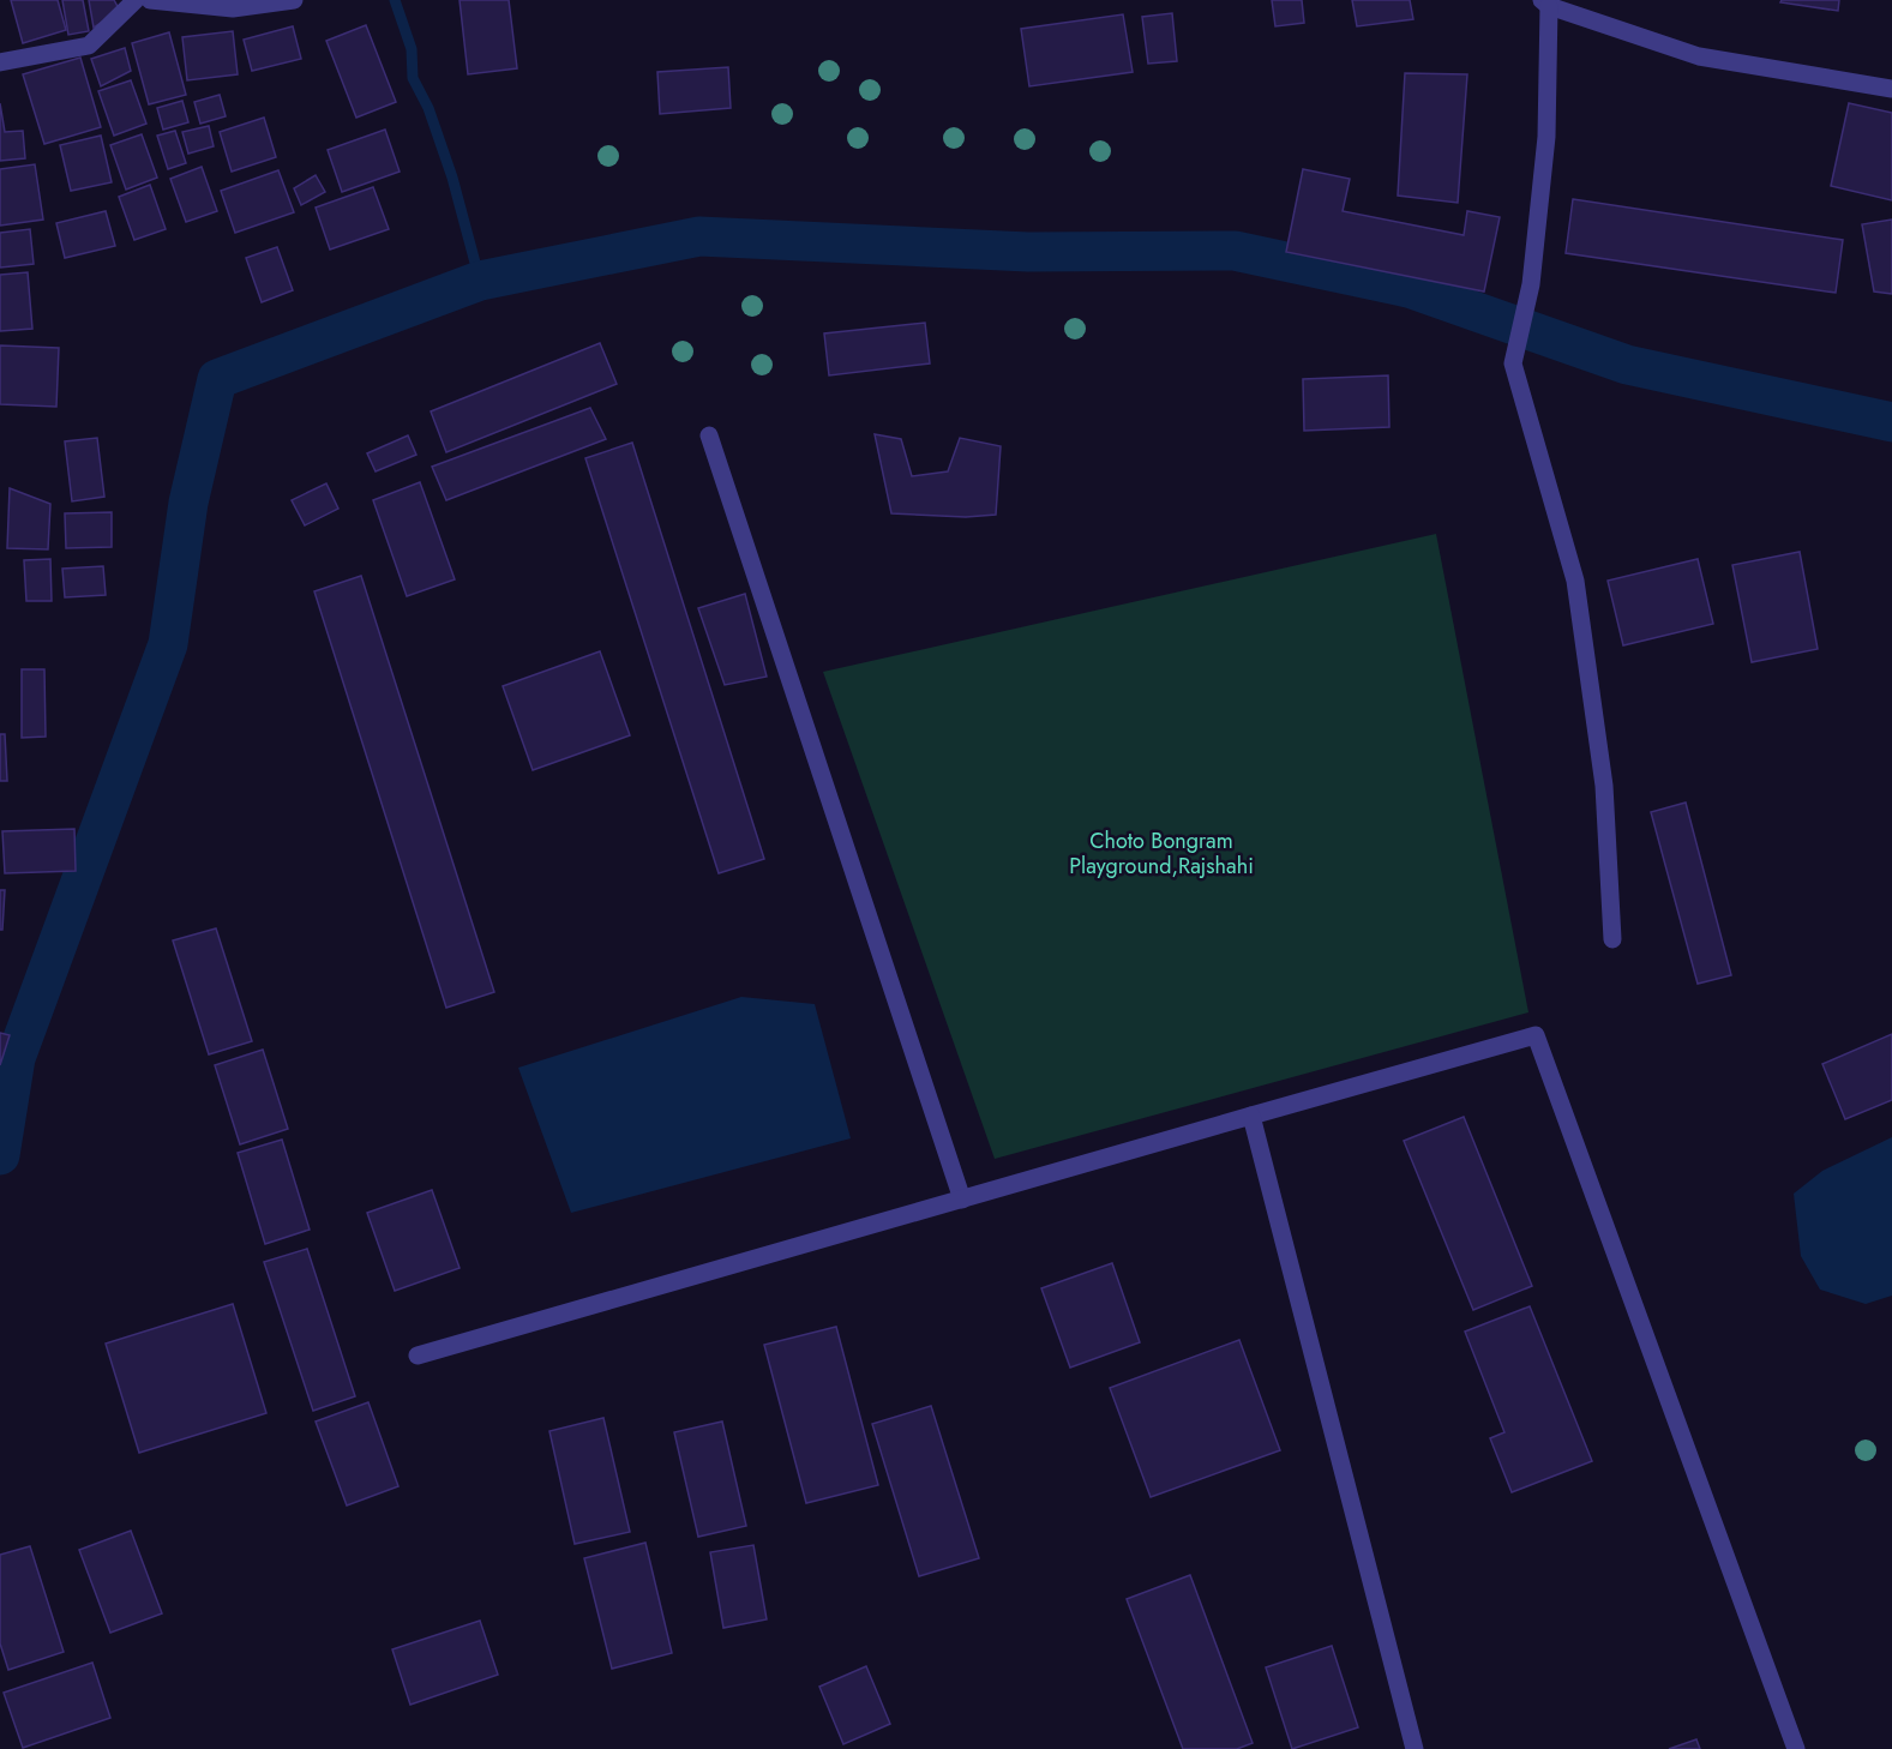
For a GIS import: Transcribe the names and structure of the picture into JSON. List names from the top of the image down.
{
  "parks": ["Choto Bongram Playground,Rajshahi"]
}
